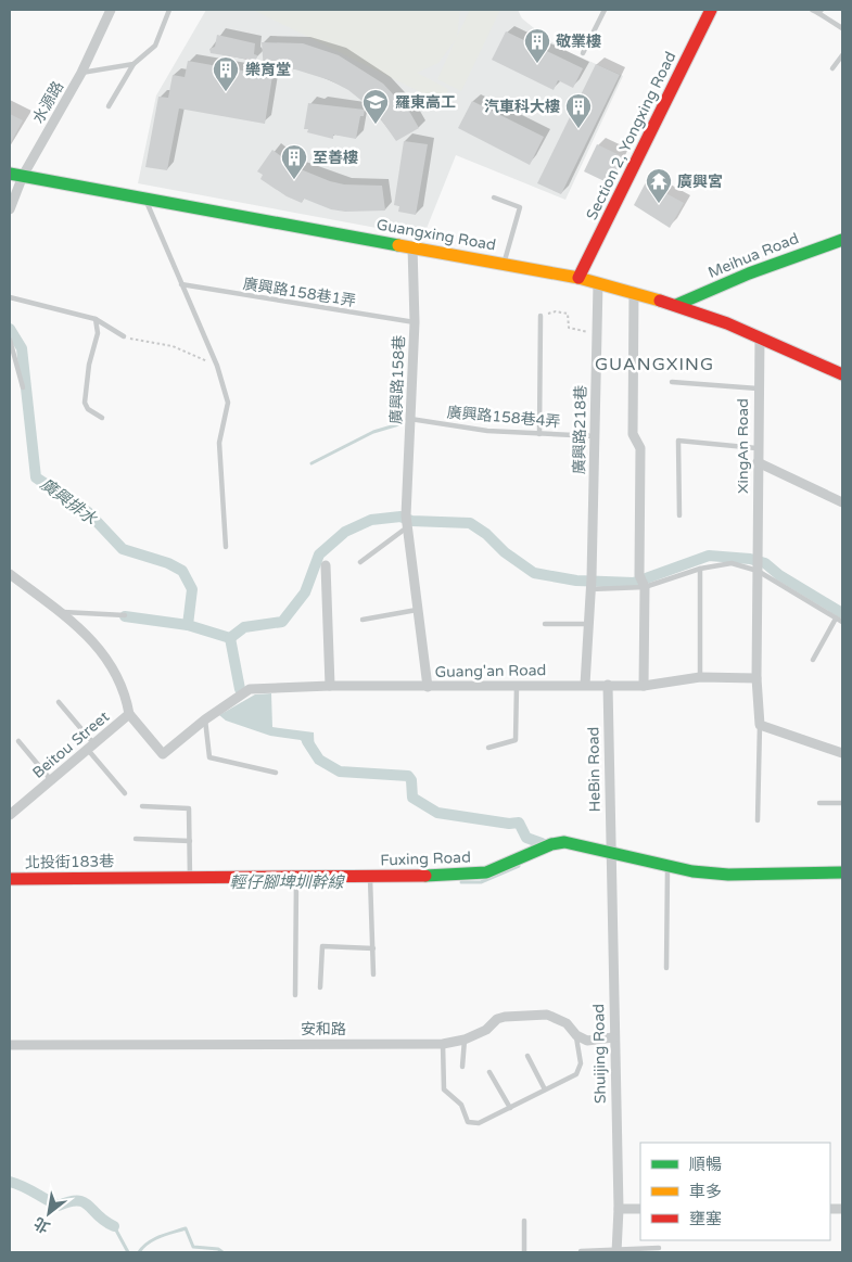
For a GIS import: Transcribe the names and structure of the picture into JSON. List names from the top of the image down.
{
  "streets": {
    "street": [
      "水源路",
      "Section 2, Yongxing Road",
      "Guangxing Road",
      "Meihua Road",
      "廣興路158巷",
      "廣興路218巷",
      "XingAn Road",
      "Guang'an Road",
      "Beitou Street",
      "HeBin Road",
      "Fuxing Road",
      "北投街183巷",
      "安和路",
      "Shuijing Road"
    ],
    "lane": ["廣興路158巷1弄", "廣興路158巷4弄"]
  },
  "crossings": [
    ["水源路", "Guangxing Road"],
    ["Section 2, Yongxing Road", "Guangxing Road"],
    ["Guangxing Road", "Meihua Road"],
    ["Guangxing Road", "廣興路158巷"],
    ["Guangxing Road", "廣興路218巷"],
    ["Guangxing Road", "XingAn Road"],
    ["廣興路158巷1弄", "廣興路158巷"],
    ["廣興路158巷", "廣興路158巷4弄"],
    ["廣興路158巷4弄", "廣興路218巷"],
    ["Guang'an Road", "Beitou Street"],
    ["Guang'an Road", "HeBin Road"],
    ["HeBin Road", "Fuxing Road"],
    ["HeBin Road", "Shuijing Road"],
    ["Fuxing Road", "北投街183巷"],
    ["Fuxing Road", "Shuijing Road"]
  ],
  "districts": ["GUANGXING"],
  "water": ["廣興排水", "輕仔腳埤圳幹線"],
  "places": {
    "building": [
      "敬業樓",
      "樂育堂",
      "汽車科大樓",
      "至善樓"
    ],
    "school or university": ["羅東高工"],
    "temple": ["廣興宮"]
  },
  "legend": ["順暢", "車多", "壅塞"],
  "north": "bottom left"
}
